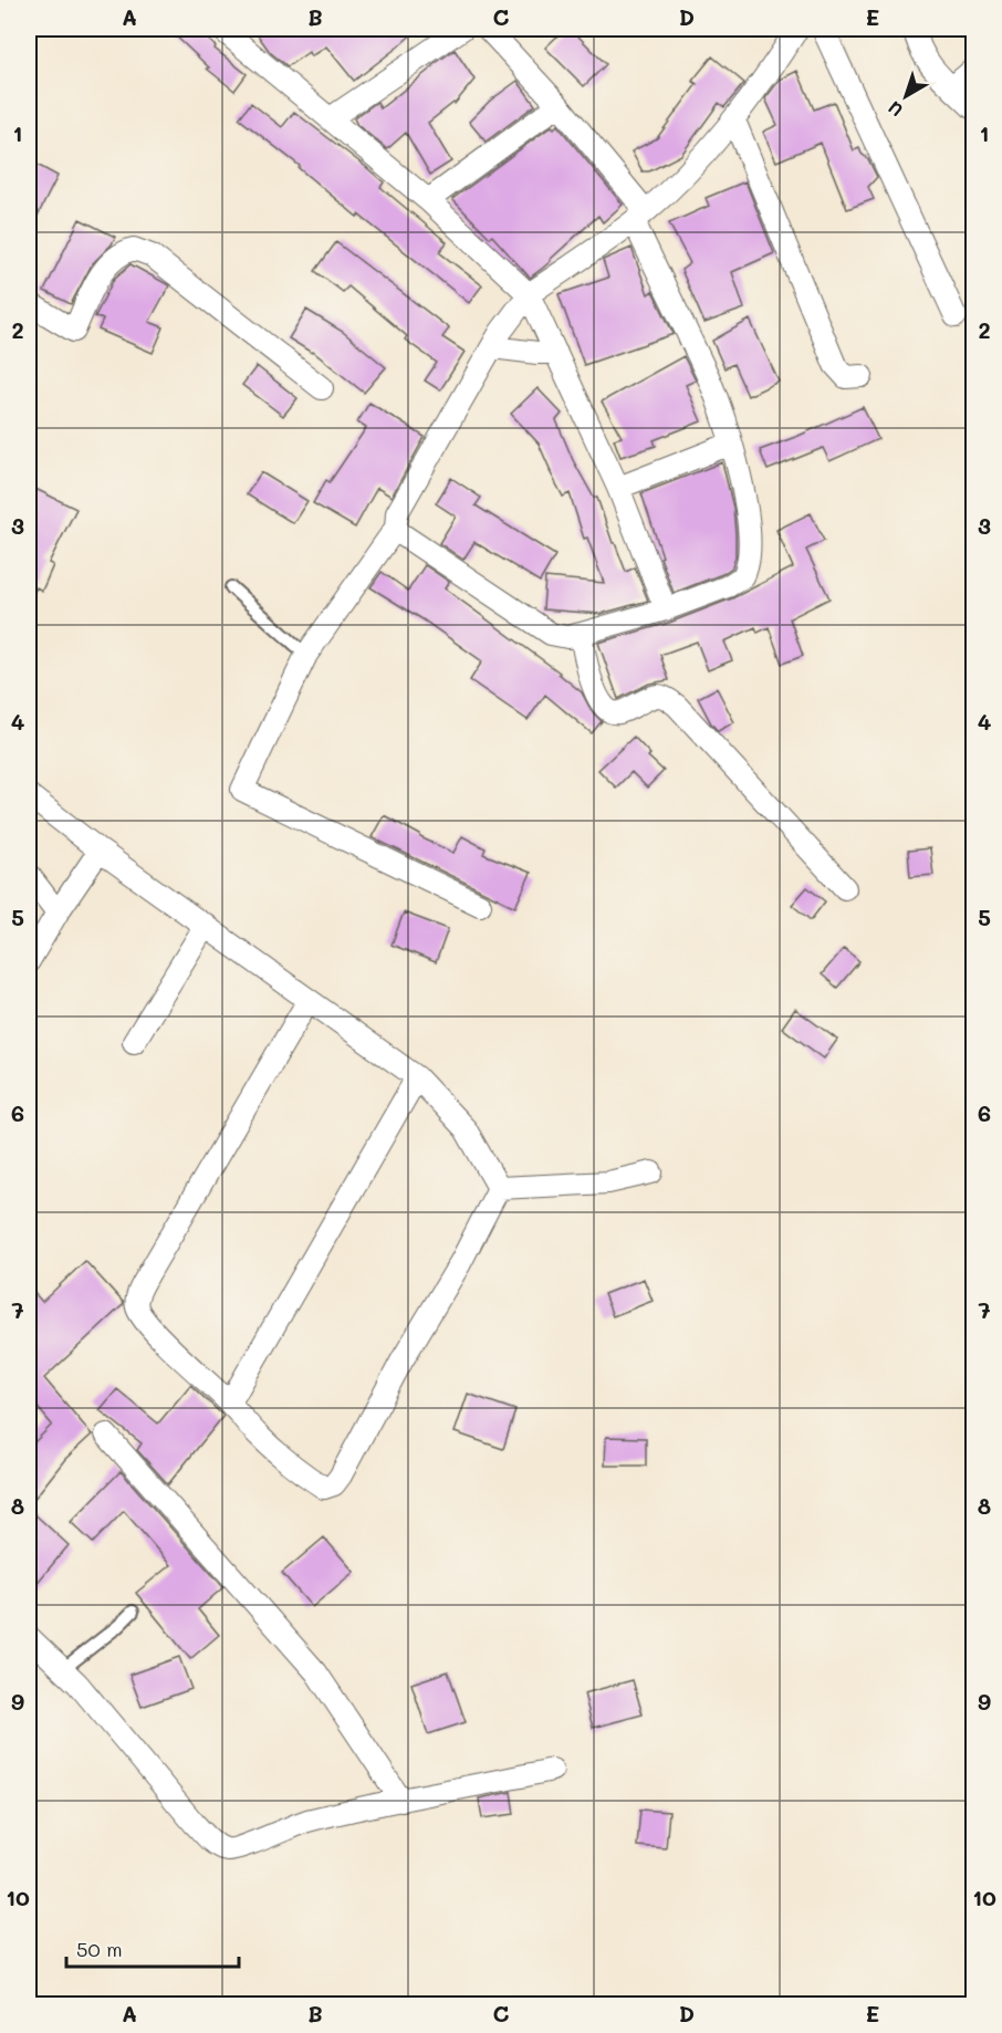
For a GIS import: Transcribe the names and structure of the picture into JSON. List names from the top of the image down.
{
  "scale_bar": "50 m",
  "north": "bottom left",
  "grid": {
    "columns": [
      "A",
      "B",
      "C",
      "D",
      "E"
    ],
    "rows": [
      "1",
      "2",
      "3",
      "4",
      "5",
      "6",
      "7",
      "8",
      "9",
      "10"
    ]
  }
}
